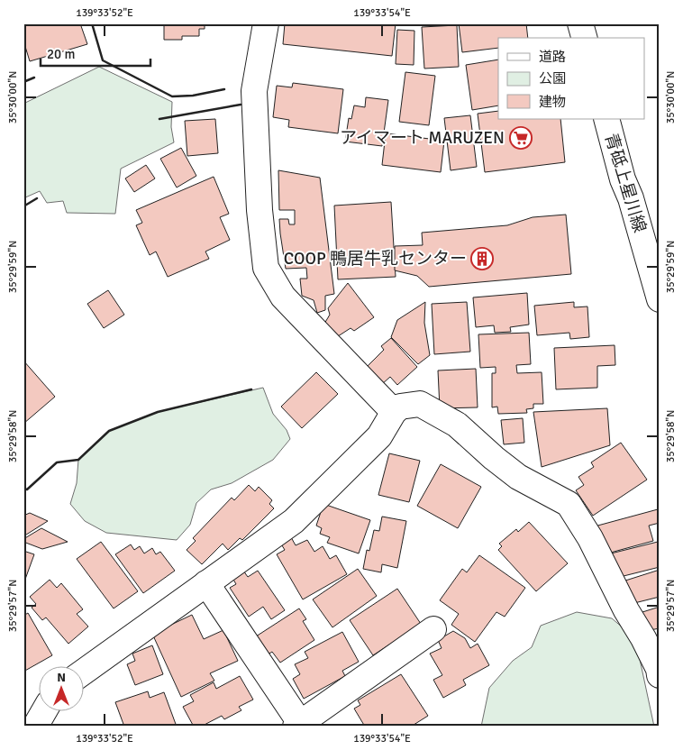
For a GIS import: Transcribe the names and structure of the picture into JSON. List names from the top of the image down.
{
  "streets": {
    "street": ["青砥上星川線"]
  },
  "places": {
    "supermarket": ["アイマート MARUZEN"],
    "building": ["COOP 鴨居牛乳センター"]
  },
  "legend": ["道路", "公園", "建物"],
  "scale_bar": "20 m",
  "north": "top",
  "coordinates": [
    "139°33'52\"E",
    "139°33'54\"E",
    "35°30'00\"N",
    "35°29'59\"N",
    "35°29'58\"N",
    "35°29'57\"N"
  ]
}
